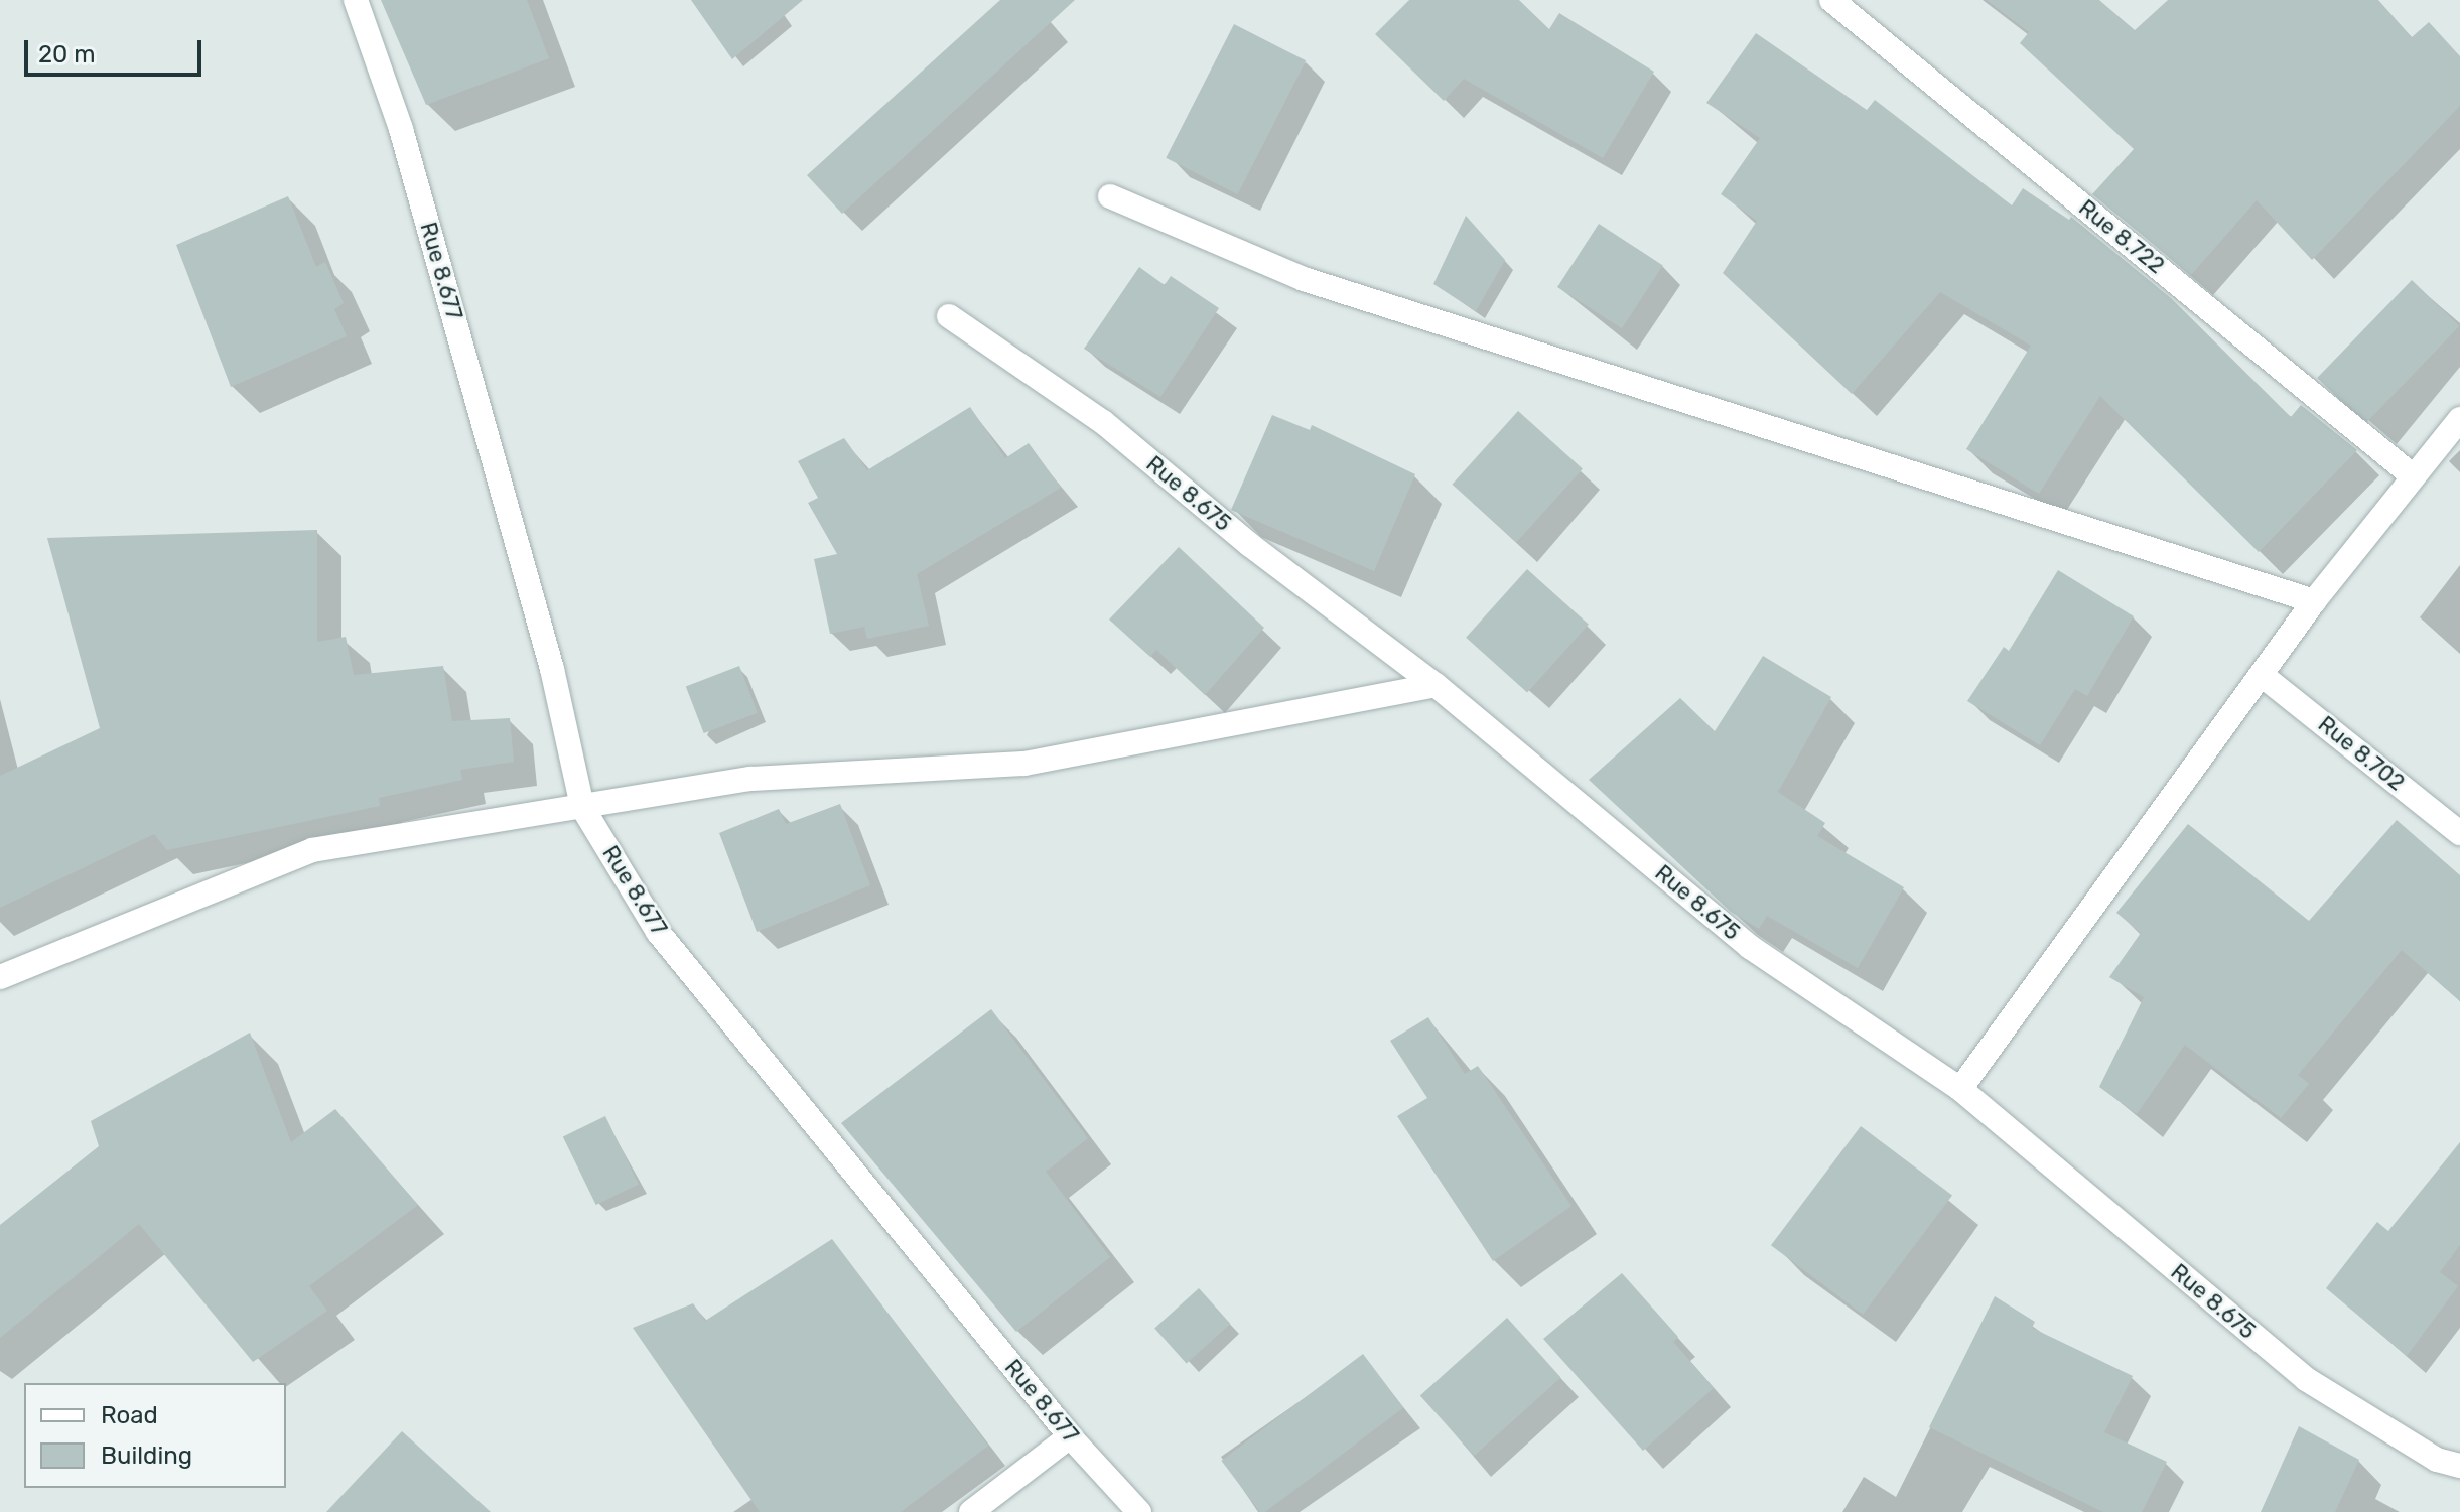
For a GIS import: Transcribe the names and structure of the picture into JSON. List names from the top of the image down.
{
  "streets": {
    "street": [
      "Rue 8.722",
      "Rue 8.677",
      "Rue 8.675",
      "Rue 8.702"
    ]
  },
  "legend": ["Road", "Building"],
  "scale_bar": "20 m"
}
